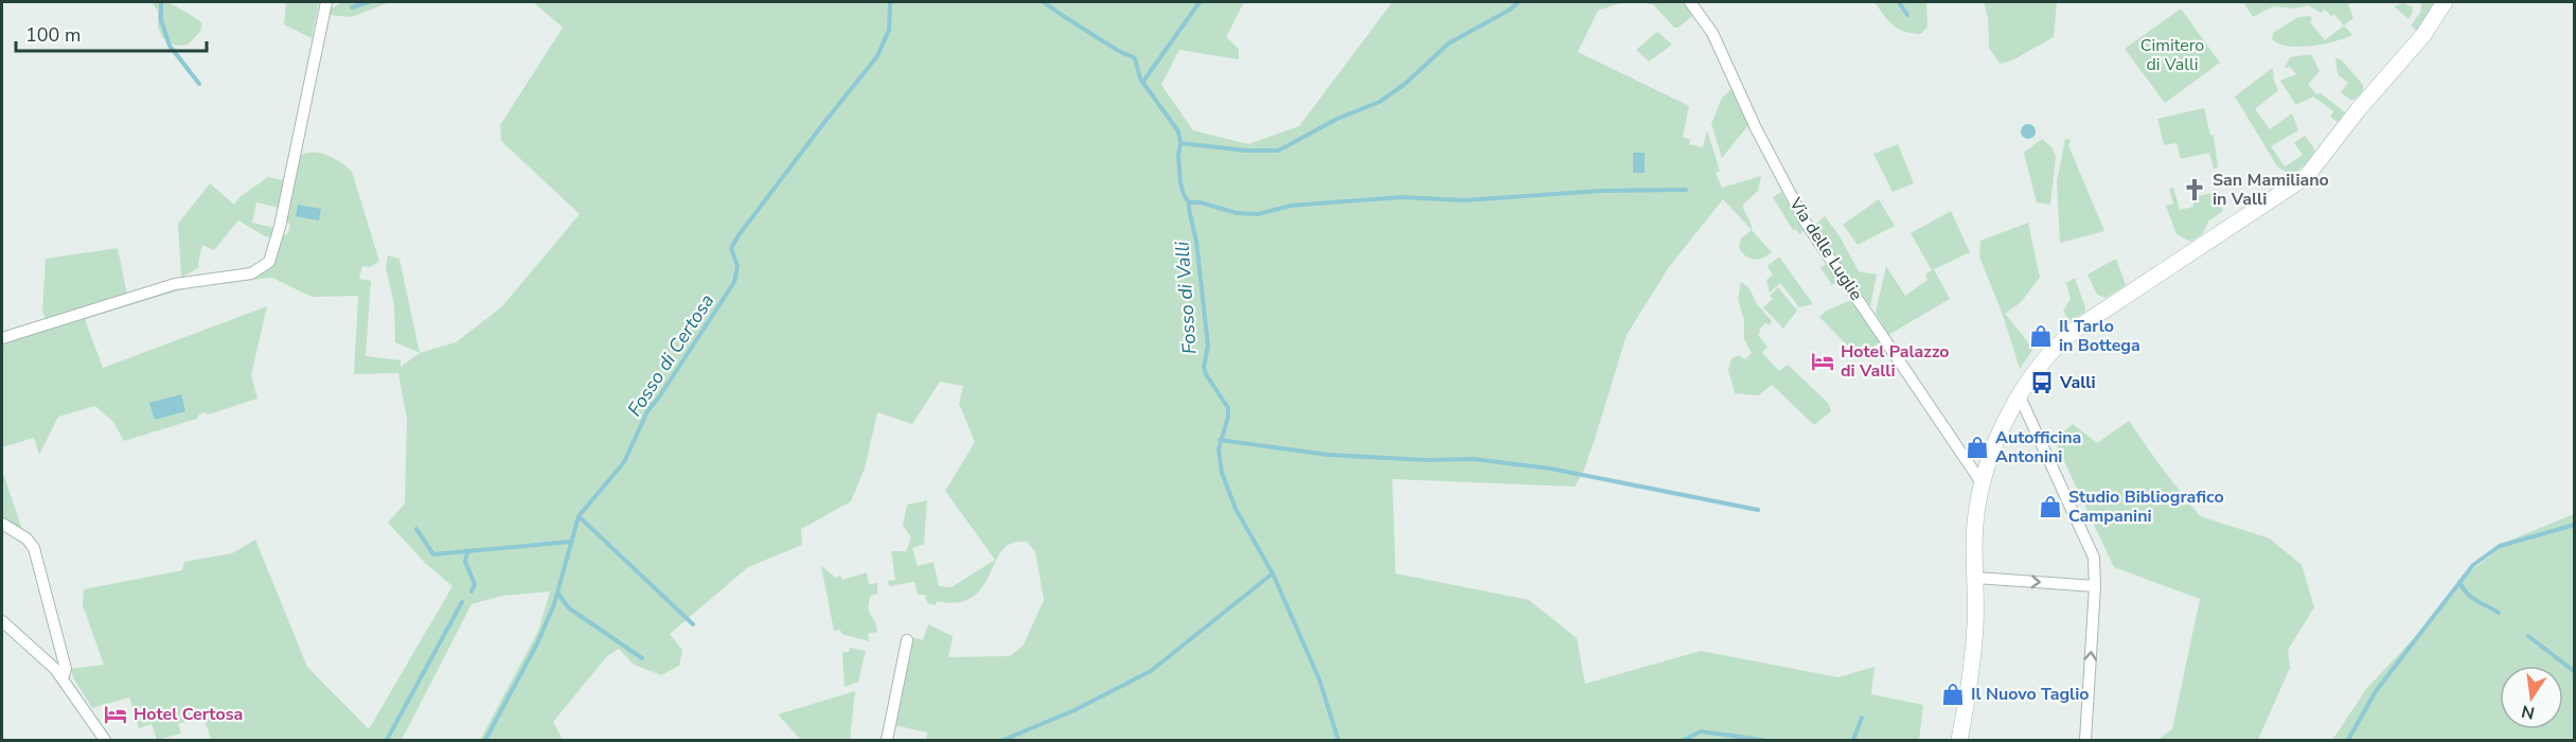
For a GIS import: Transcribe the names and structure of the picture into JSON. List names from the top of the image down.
{
  "streets": {
    "street": ["Via delle Luglie"]
  },
  "water": ["Fosso di Valli", "Fosso di Certosa"],
  "parks": ["Cimitero di Valli"],
  "places": {
    "church": ["San Mamiliano in Valli"],
    "shop": [
      "Il Tarlo in Bottega",
      "Autofficina Antonini",
      "Studio Bibliografico Campanini",
      "Il Nuovo Taglio"
    ],
    "hotel": ["Hotel Palazzo di Valli", "Hotel Certosa"],
    "bus stop": ["Valli"]
  },
  "scale_bar": "100 m",
  "north": "bottom"
}
